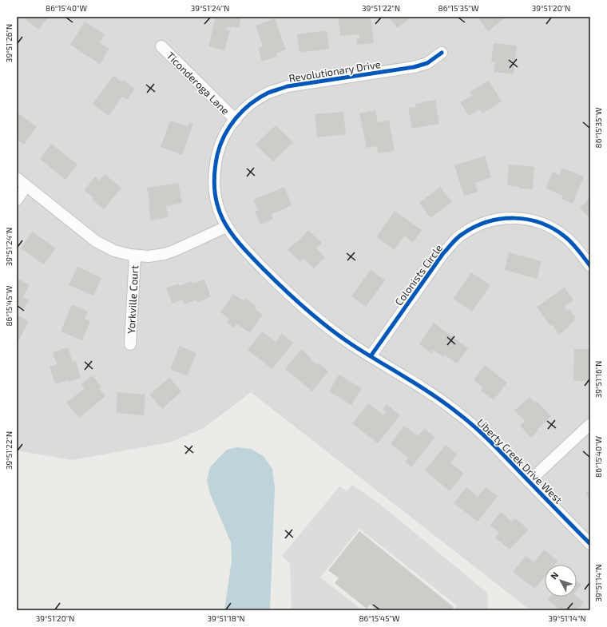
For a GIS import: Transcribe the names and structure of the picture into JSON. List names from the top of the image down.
{
  "streets": {
    "street": [
      "Revolutionary Drive",
      "Ticonderoga Lane",
      "Colonists Circle",
      "Yorkville Court",
      "Liberty Creek Drive West"
    ]
  },
  "crossings": [
    ["Revolutionary Drive", "Ticonderoga Lane"],
    ["Revolutionary Drive", "Liberty Creek Drive West"],
    ["Colonists Circle", "Liberty Creek Drive West"]
  ],
  "north": "top left",
  "coordinates": [
    "86°15'40\"W",
    "39°51'24\"N",
    "39°51'22\"N",
    "86°15'35\"W",
    "39°51'20\"N",
    "39°51'26\"N",
    "86°15'45\"W",
    "39°51'16\"N",
    "39°51'14\"N",
    "39°51'18\"N"
  ]
}
